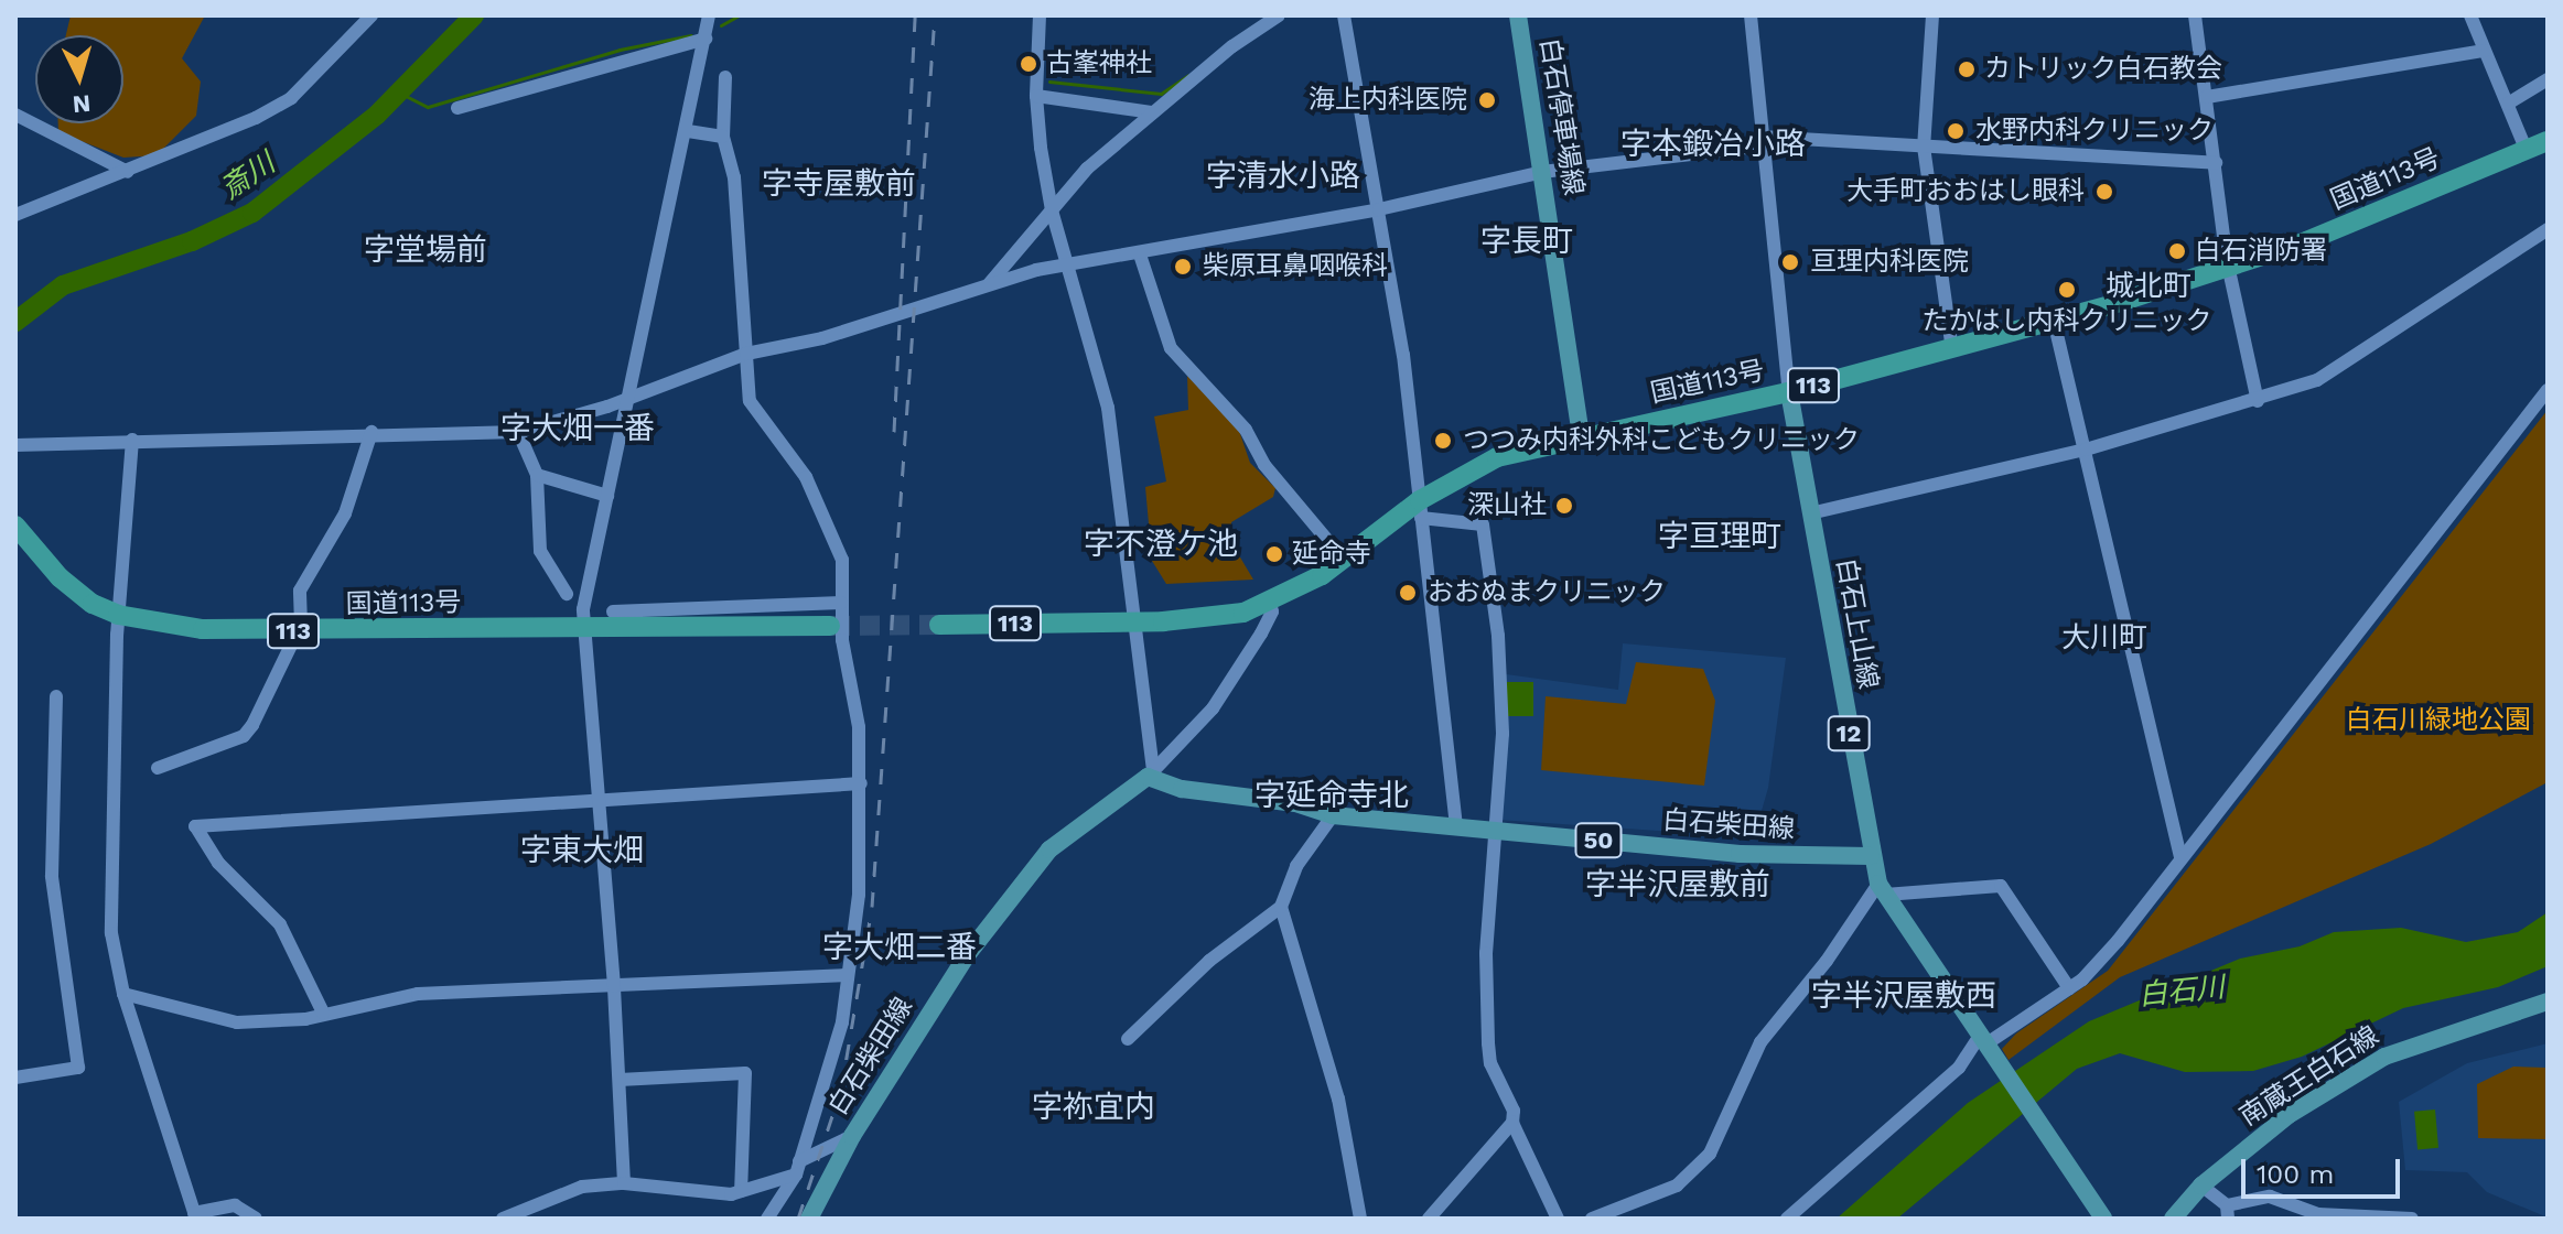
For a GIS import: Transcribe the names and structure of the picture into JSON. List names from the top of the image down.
{
  "streets": {
    "highway": ["国道113号", "113"],
    "main road": [
      "白石停車場線",
      "白石上山線",
      "12",
      "白石柴田線",
      "50",
      "南蔵王白石線"
    ]
  },
  "crossings": [
    ["白石停車場線", "国道113号"],
    ["国道113号", "白石上山線"],
    ["白石上山線", "白石柴田線"]
  ],
  "districts": [
    "字本鍛冶小路",
    "字清水小路",
    "字寺屋敷前",
    "字長町",
    "字堂場前",
    "城北町",
    "字大畑一番",
    "字亘理町",
    "字不澄ケ池",
    "大川町",
    "字延命寺北",
    "字東大畑",
    "字半沢屋敷前",
    "字大畑二番",
    "字半沢屋敷西",
    "字祢宜内"
  ],
  "water": ["斎川", "白石川"],
  "parks": ["白石川緑地公園"],
  "places": [
    "古峯神社",
    "カトリック白石教会",
    "海上内科医院",
    "水野内科クリニック",
    "大手町おおはし眼科",
    "白石消防署",
    "亘理内科医院",
    "柴原耳鼻咽喉科",
    "たかはし内科クリニック",
    "つつみ内科外科こどもクリニック",
    "深山社",
    "延命寺",
    "おおぬまクリニック"
  ],
  "scale_bar": "100 m",
  "north": "bottom"
}
